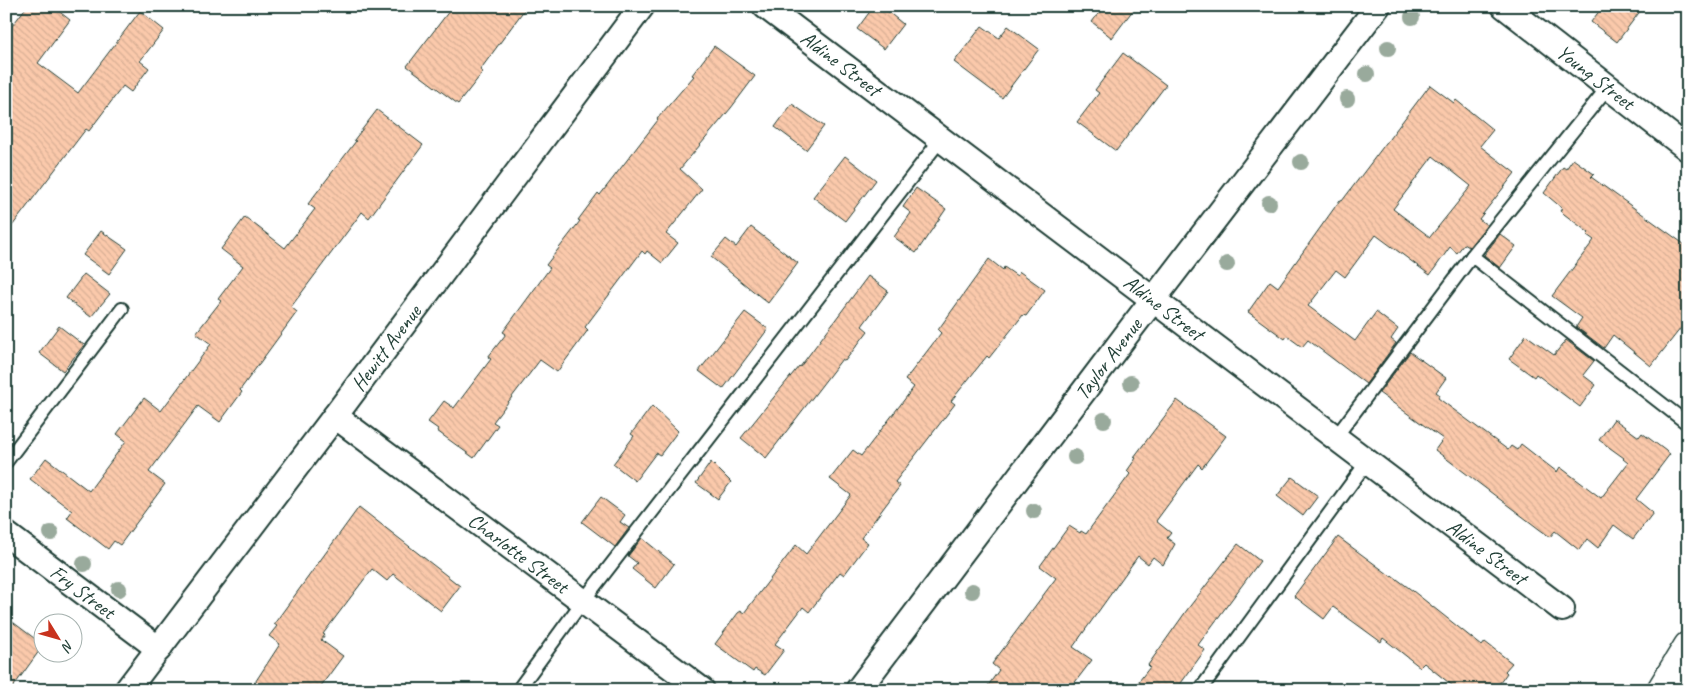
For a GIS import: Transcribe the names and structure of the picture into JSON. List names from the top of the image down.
{
  "streets": {
    "street": [
      "Aldine Street",
      "Young Street",
      "Hewitt Avenue",
      "Taylor Avenue",
      "Charlotte Street",
      "Fry Street"
    ]
  },
  "crossings": [
    ["Aldine Street", "Taylor Avenue"],
    ["Hewitt Avenue", "Charlotte Street"],
    ["Hewitt Avenue", "Fry Street"]
  ],
  "north": "bottom right"
}
